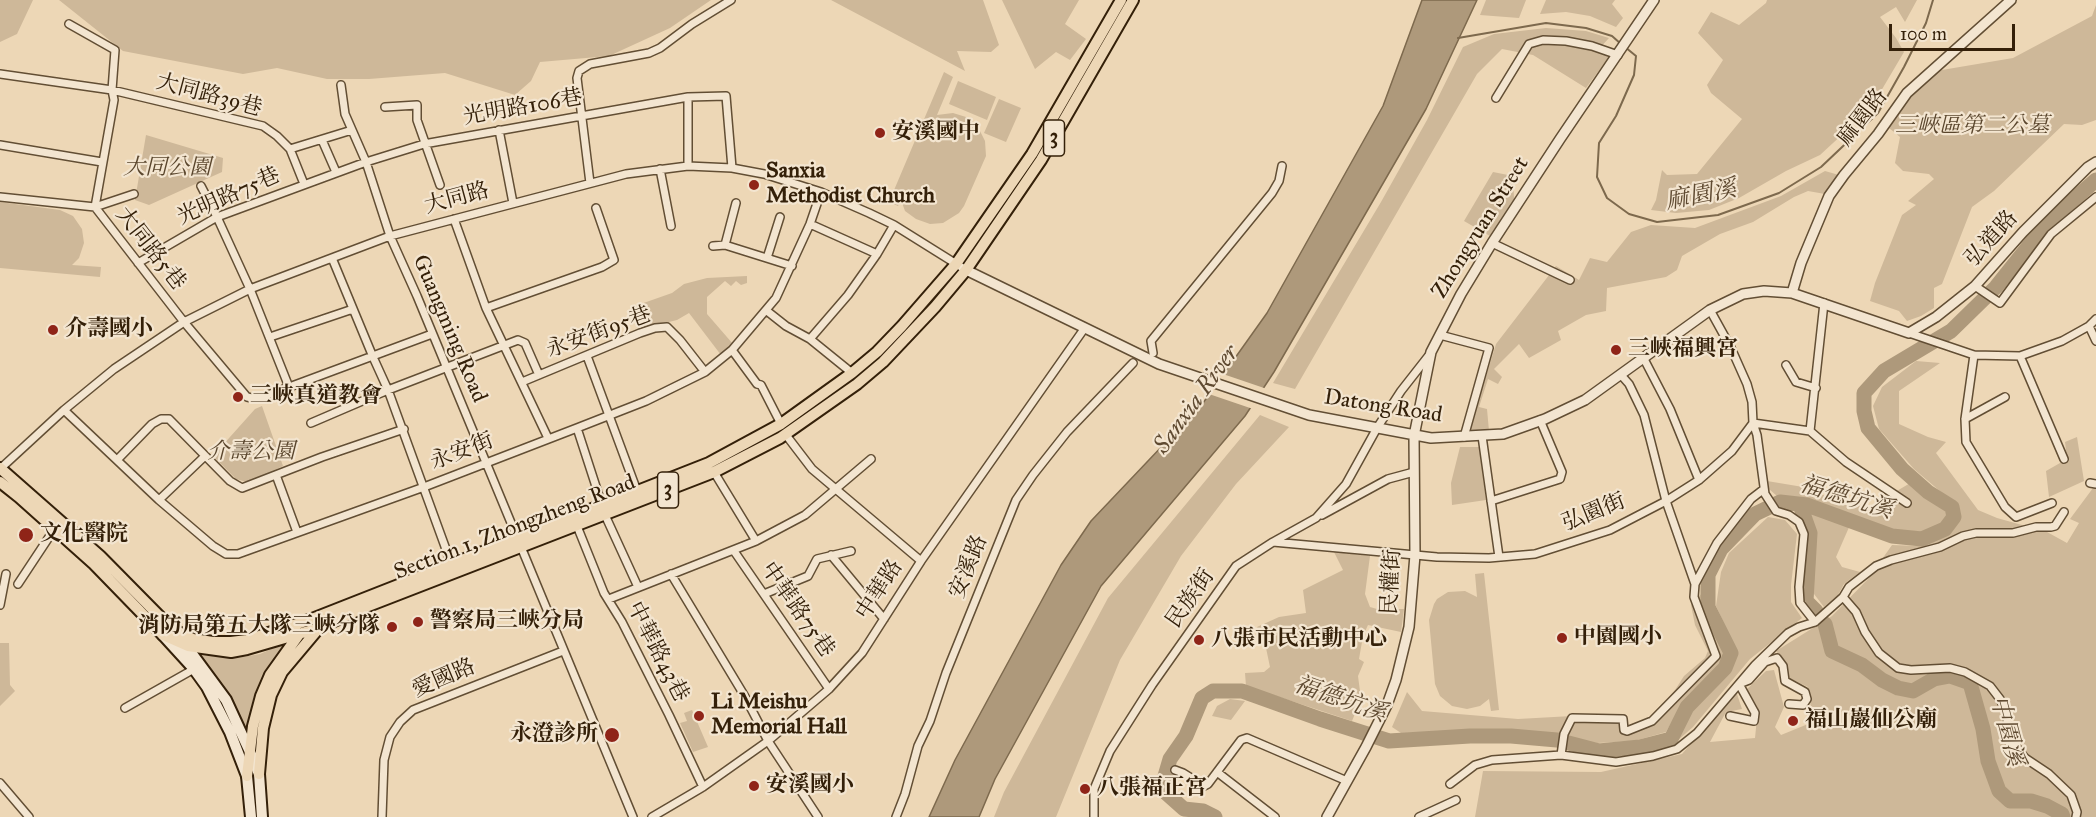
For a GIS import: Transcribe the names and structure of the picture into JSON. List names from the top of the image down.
{
  "streets": {
    "main road": ["3", "Section 1, Zhongzheng Road"],
    "street": [
      "大同路39巷",
      "光明路106巷",
      "麻園路",
      "光明路75巷",
      "大同路",
      "Zhongyuan Street",
      "弘道路",
      "大同路5巷",
      "Guangming Road",
      "永安街95巷",
      "Datong Road",
      "永安街",
      "弘園街",
      "安溪路",
      "民權街",
      "中華路",
      "民族街",
      "中華路75巷",
      "中華路43巷",
      "愛國路"
    ]
  },
  "crossings": [
    ["大同路39巷", "光明路75巷"],
    ["大同路39巷", "大同路5巷"],
    ["光明路106巷", "光明路75巷"],
    ["光明路106巷", "大同路"],
    ["光明路106巷", "Guangming Road"],
    ["麻園路", "Datong Road"],
    ["3", "大同路"],
    ["3", "Section 1, Zhongzheng Road"],
    ["光明路75巷", "大同路5巷"],
    ["大同路", "大同路5巷"],
    ["大同路", "Guangming Road"],
    ["大同路", "永安街"],
    ["大同路", "Section 1, Zhongzheng Road"],
    ["Zhongyuan Street", "Datong Road"],
    ["Zhongyuan Street", "民權街"],
    ["弘道路", "Datong Road"],
    ["Guangming Road", "永安街"],
    ["Guangming Road", "Section 1, Zhongzheng Road"],
    ["Guangming Road", "愛國路"],
    ["永安街95巷", "永安街"],
    ["Datong Road", "民權街"],
    ["Datong Road", "中華路"],
    ["弘園街", "民權街"],
    ["Section 1, Zhongzheng Road", "中華路43巷"],
    ["民權街", "民族街"],
    ["中華路", "中華路75巷"],
    ["中華路", "中華路43巷"]
  ],
  "water": [
    "麻園溪",
    "Sanxia River",
    "福德坑溪",
    "中園溪"
  ],
  "parks": ["三峽區第二公墓", "大同公園", "介壽公園"],
  "places": [
    "安溪國中",
    "Sanxia Methodist Church",
    "介壽國小",
    "三峽福興宮",
    "三峽真道教會",
    "文化醫院",
    "警察局三峽分局",
    "消防局第五大隊三峽分隊",
    "中園國小",
    "八張市民活動中心",
    "Li Meishu Memorial Hall",
    "福山巖仙公廟",
    "永澄診所",
    "安溪國小",
    "八張福正宮"
  ],
  "scale_bar": "100 m"
}
